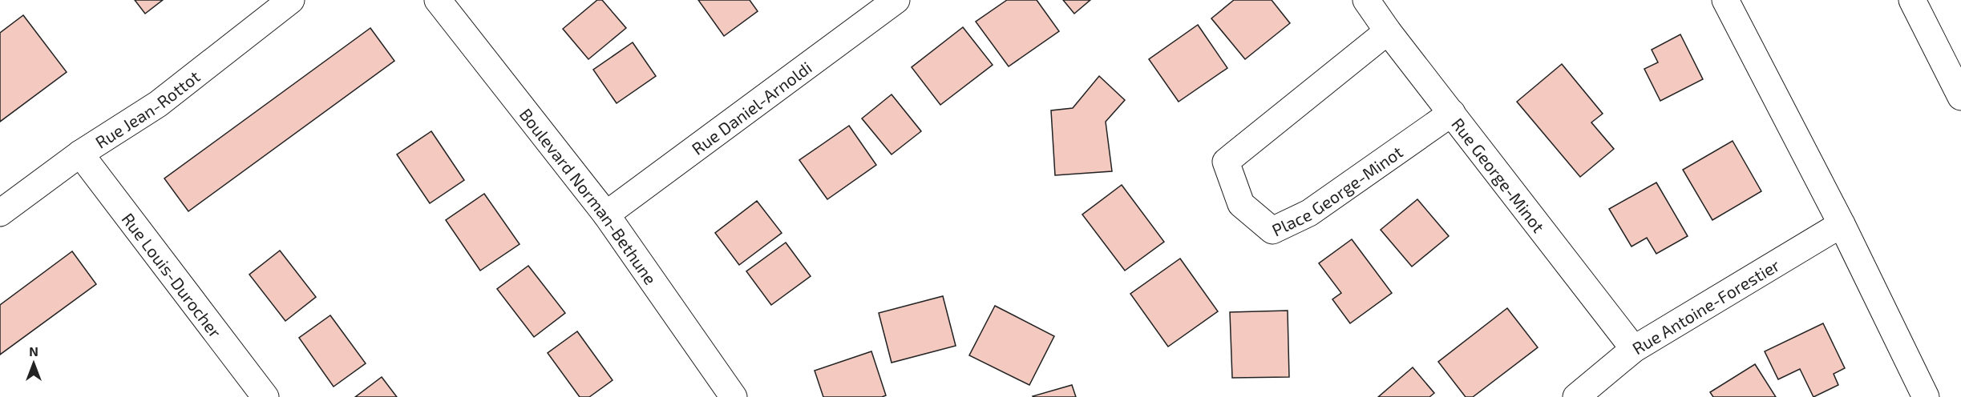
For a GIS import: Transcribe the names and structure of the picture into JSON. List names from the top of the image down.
{
  "streets": {
    "main road": [
      "Rue Daniel-Arnoldi",
      "Rue Jean-Rottot",
      "Rue George-Minot",
      "Place George-Minot",
      "Boulevard Norman-Bethune",
      "Rue Louis-Durocher",
      "Rue Antoine-Forestier"
    ]
  },
  "crossings": [
    ["Rue Daniel-Arnoldi", "Boulevard Norman-Bethune"],
    ["Rue Jean-Rottot", "Rue Louis-Durocher"],
    ["Rue George-Minot", "Place George-Minot"],
    ["Rue George-Minot", "Rue Antoine-Forestier"]
  ],
  "north": "top"
}
